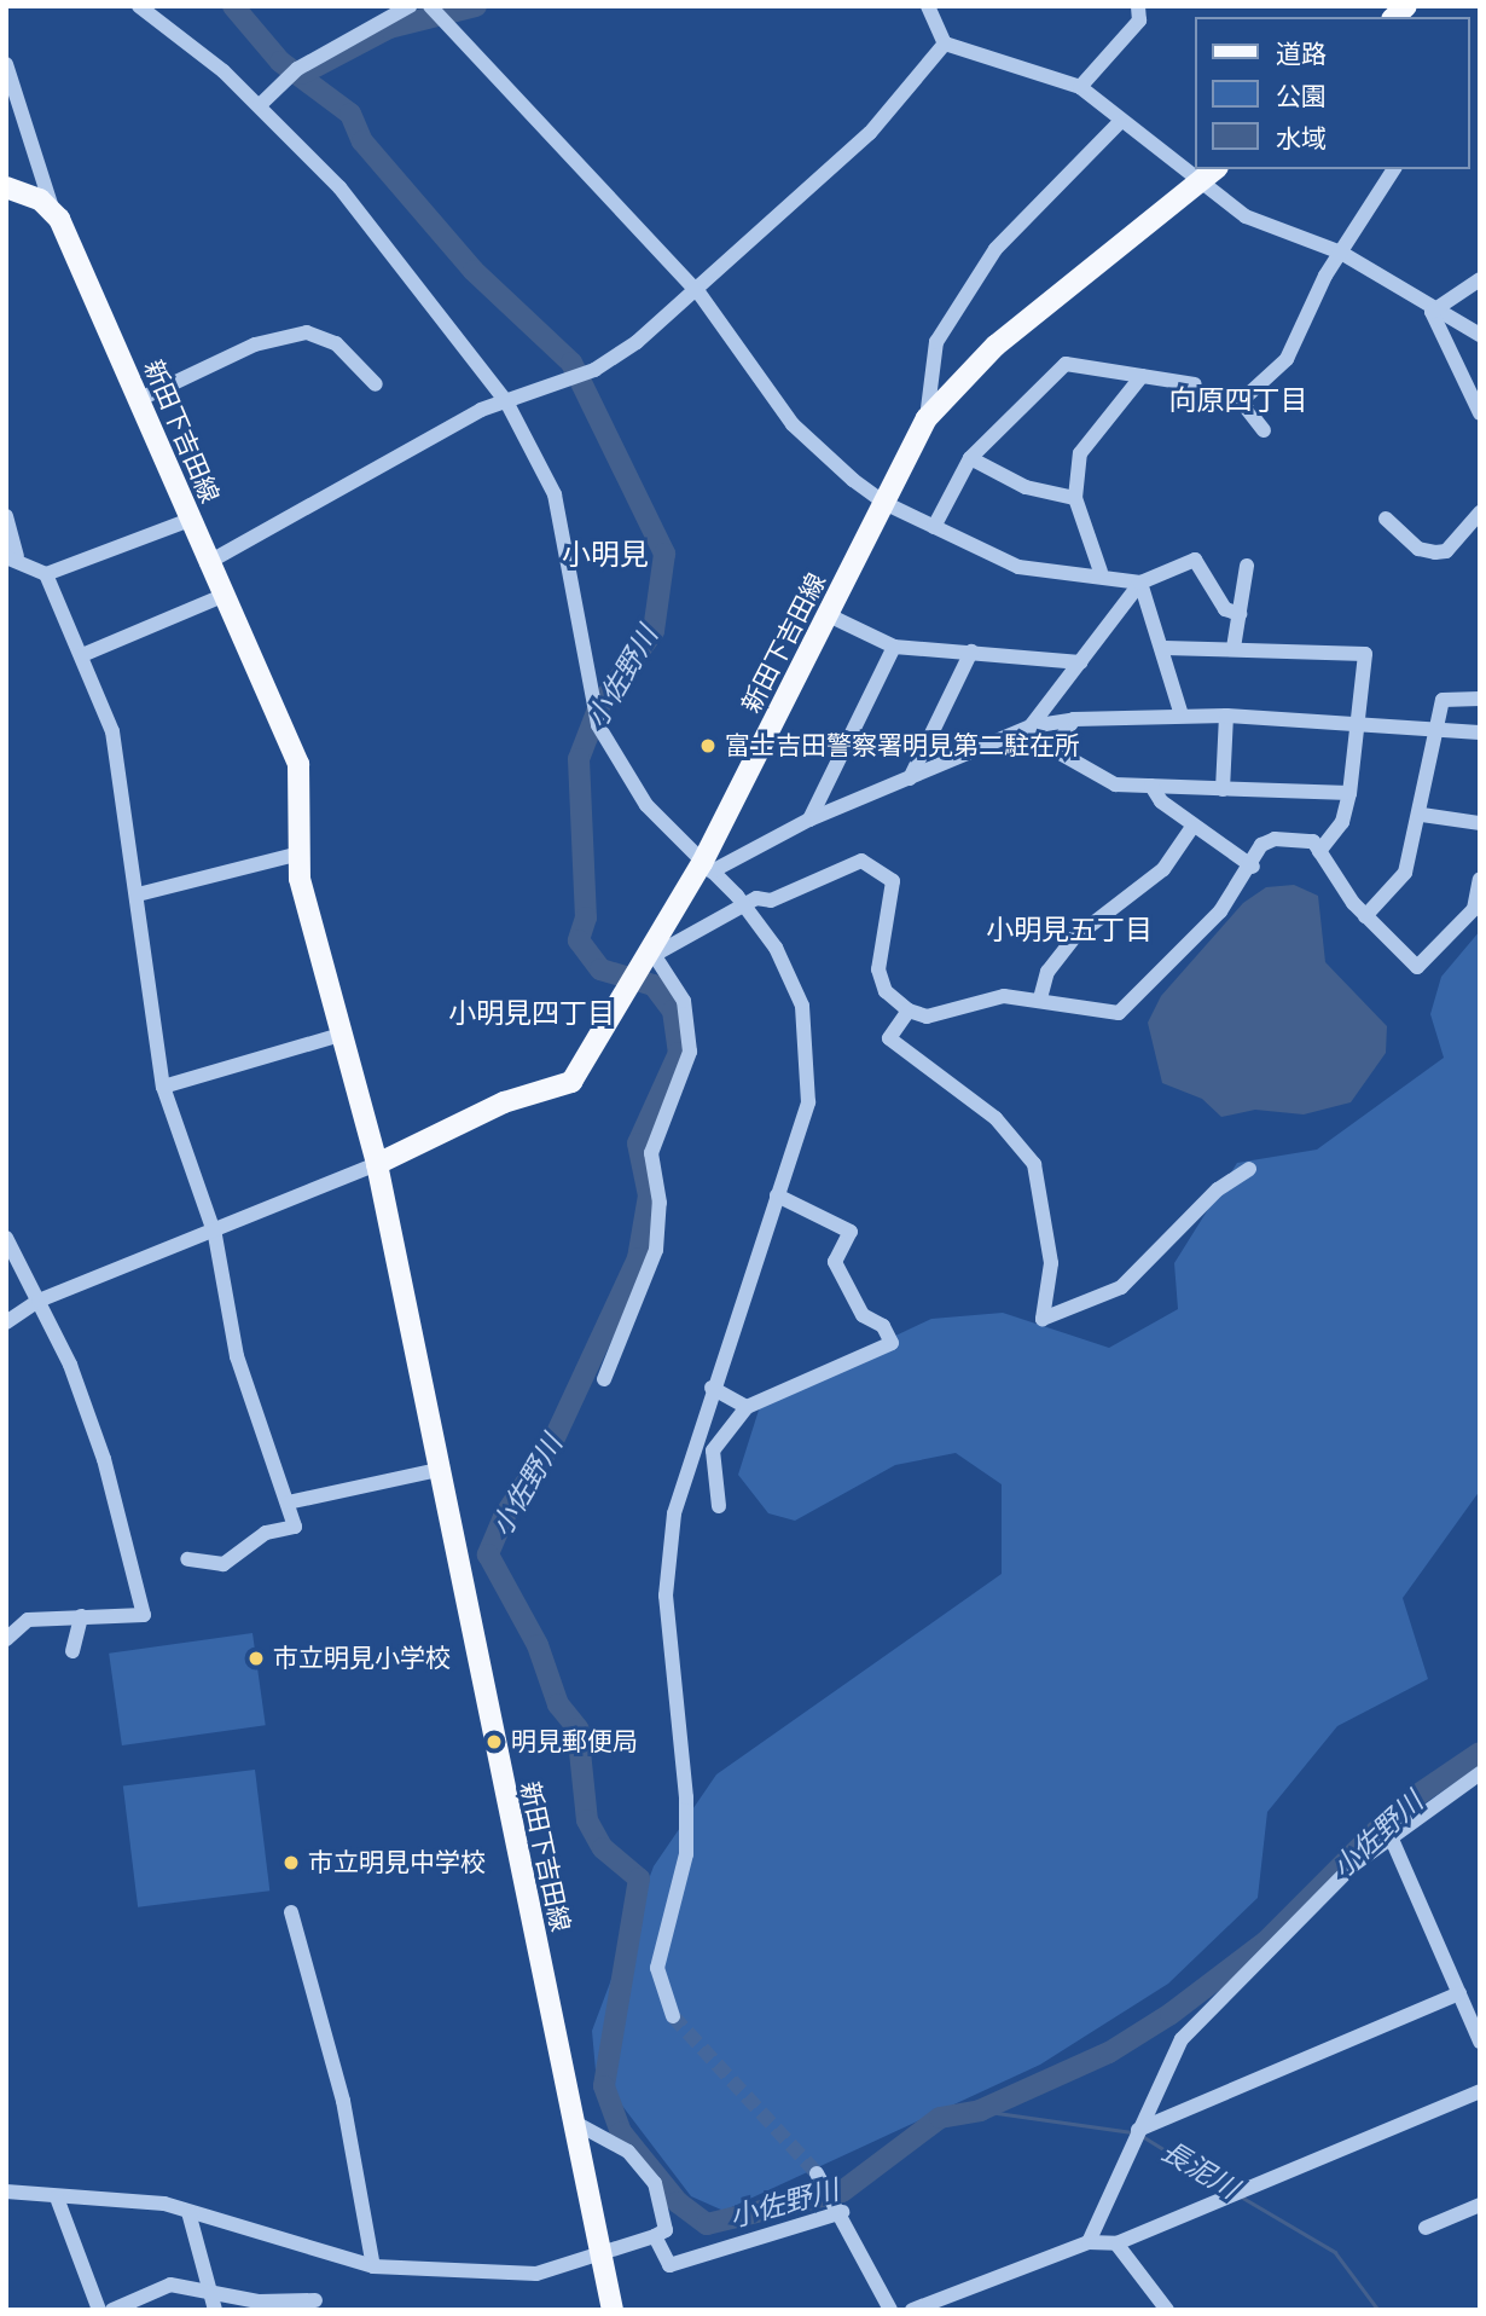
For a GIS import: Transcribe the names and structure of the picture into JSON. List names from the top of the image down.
{
  "streets": {
    "main road": ["新田下吉田線"]
  },
  "districts": [
    "向原四丁目",
    "小明見",
    "小明見五丁目",
    "小明見四丁目"
  ],
  "water": ["小佐野川", "長泥川"],
  "places": [
    "富士吉田警察署明見第二駐在所",
    "市立明見小学校",
    "明見郵便局",
    "市立明見中学校"
  ],
  "legend": ["道路", "公園", "水域"]
}
